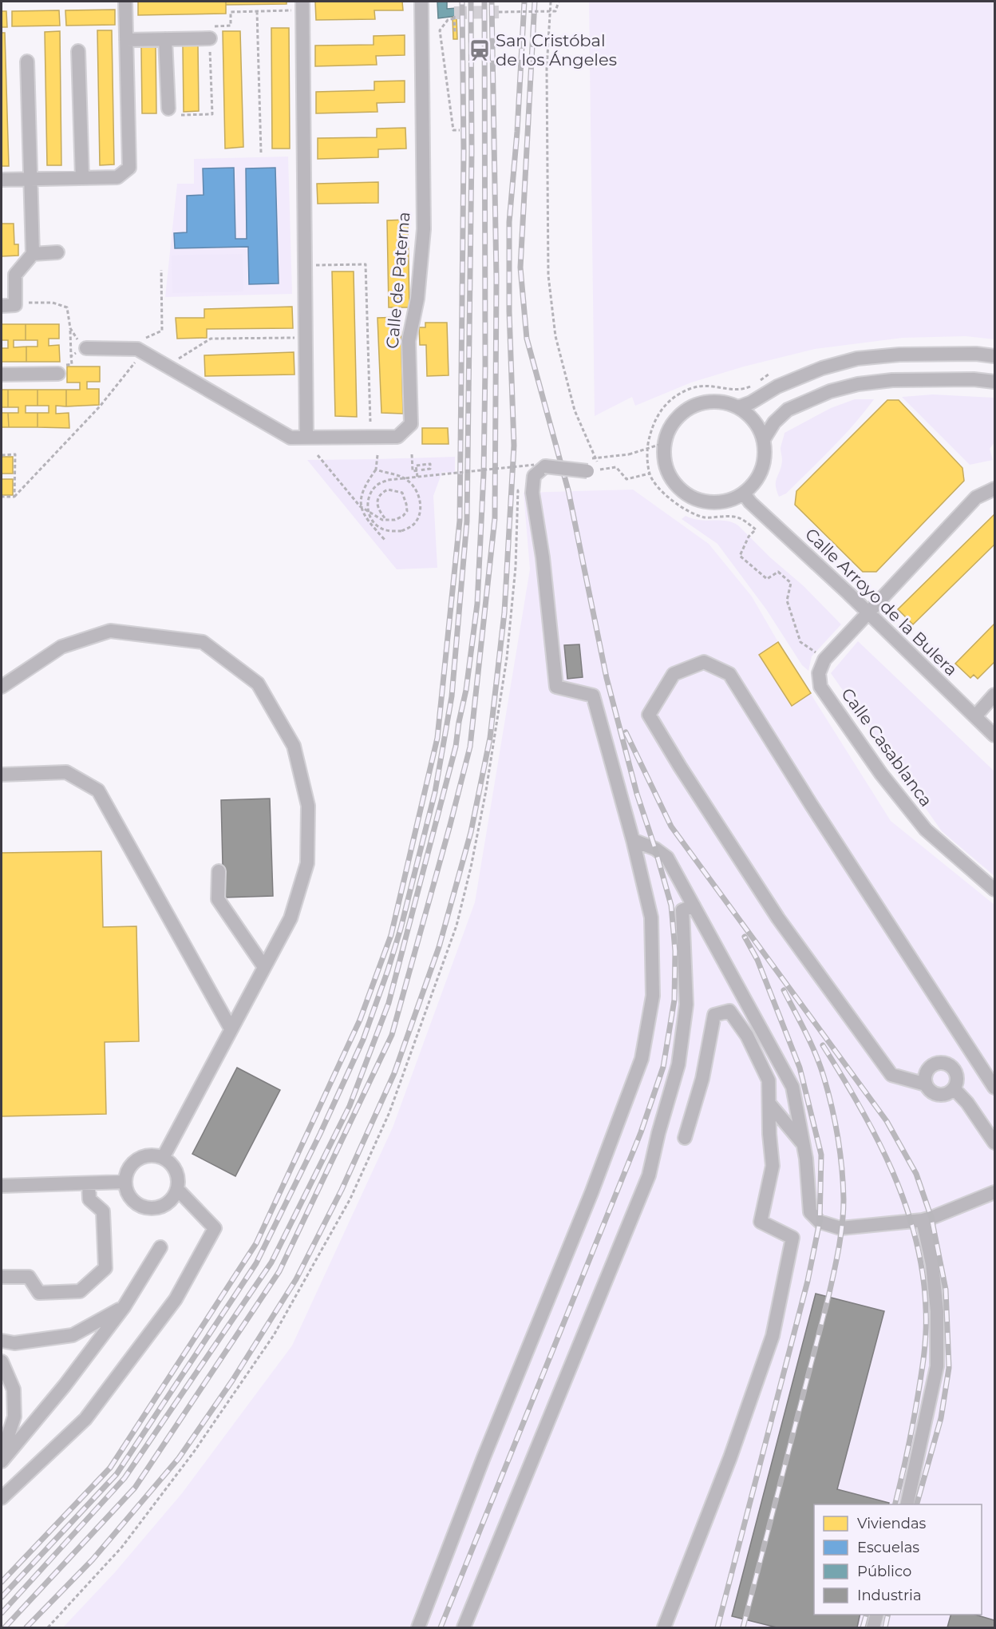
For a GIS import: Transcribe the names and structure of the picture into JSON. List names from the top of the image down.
{
  "streets": {
    "street": ["Calle de Paterna", "Calle Arroyo de la Bulera", "Calle Casablanca"]
  },
  "places": {
    "station": ["San Cristóbal de los Ángeles"]
  },
  "legend": [
    "Viviendas",
    "Escuelas",
    "Público",
    "Industria"
  ]
}
